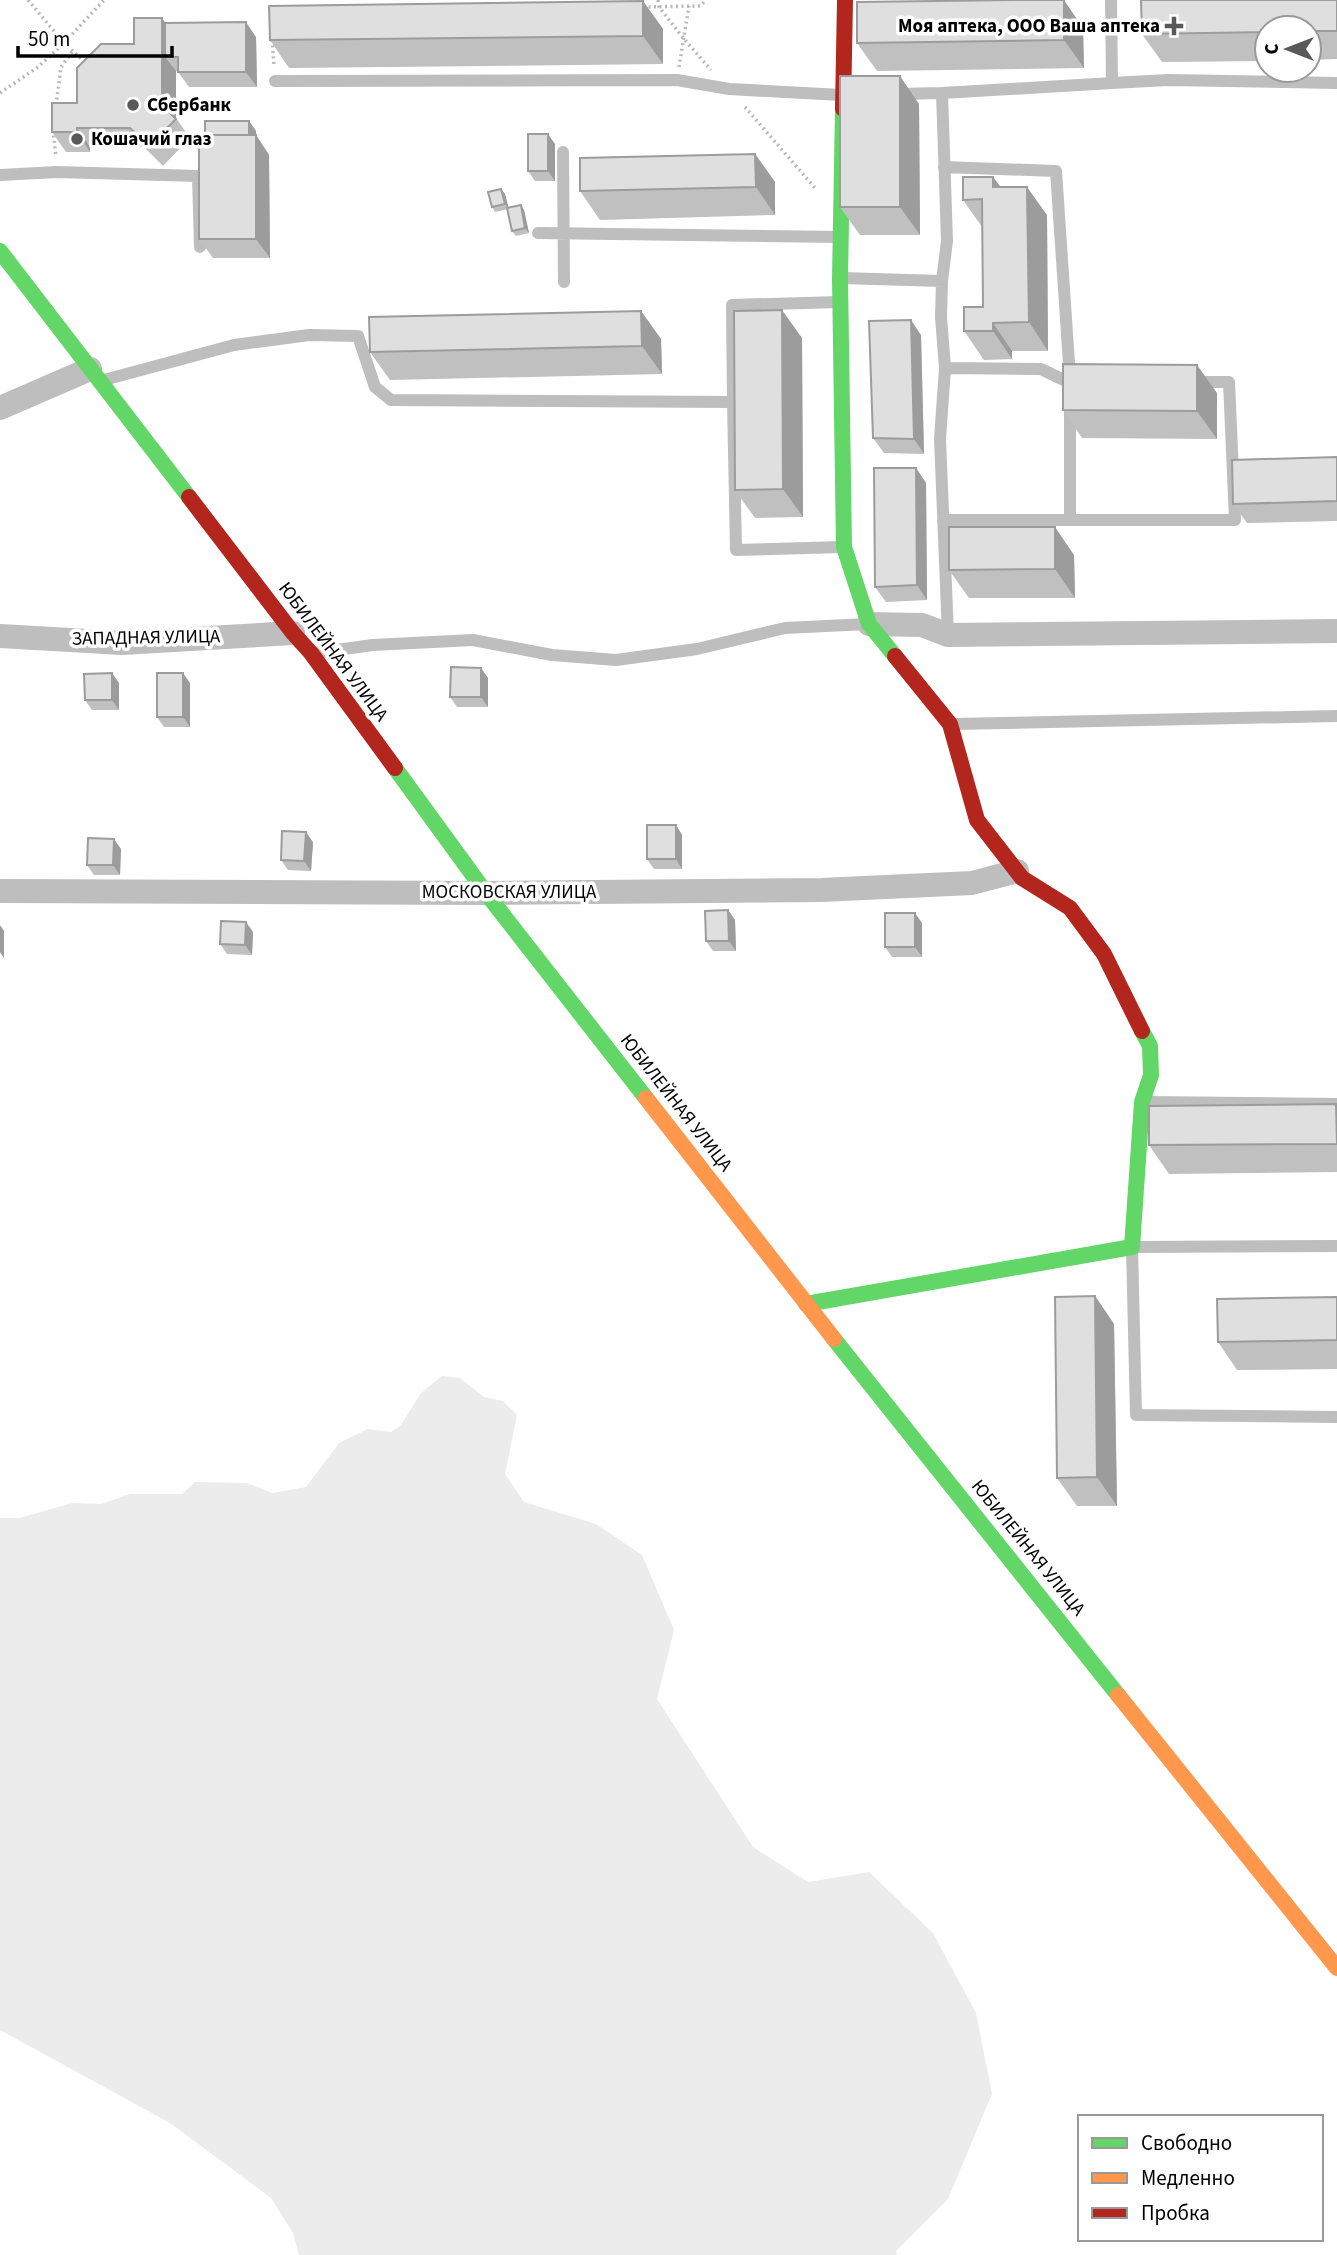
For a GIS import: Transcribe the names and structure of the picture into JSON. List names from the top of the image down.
{
  "streets": {
    "main road": ["ЮБИЛЕЙНАЯ УЛИЦА"],
    "street": ["ЗАПАДНАЯ УЛИЦА", "МОСКОВСКАЯ УЛИЦА"]
  },
  "crossings": [
    ["ЗАПАДНАЯ УЛИЦА", "ЮБИЛЕЙНАЯ УЛИЦА"],
    ["ЮБИЛЕЙНАЯ УЛИЦА", "МОСКОВСКАЯ УЛИЦА"]
  ],
  "places": {
    "health": ["Моя аптека, ООО Ваша аптека"],
    "other": ["Сбербанк", "Кошачий глаз"]
  },
  "legend": ["Свободно", "Медленно", "Пробка"],
  "scale_bar": "50 m",
  "north": "left"
}
